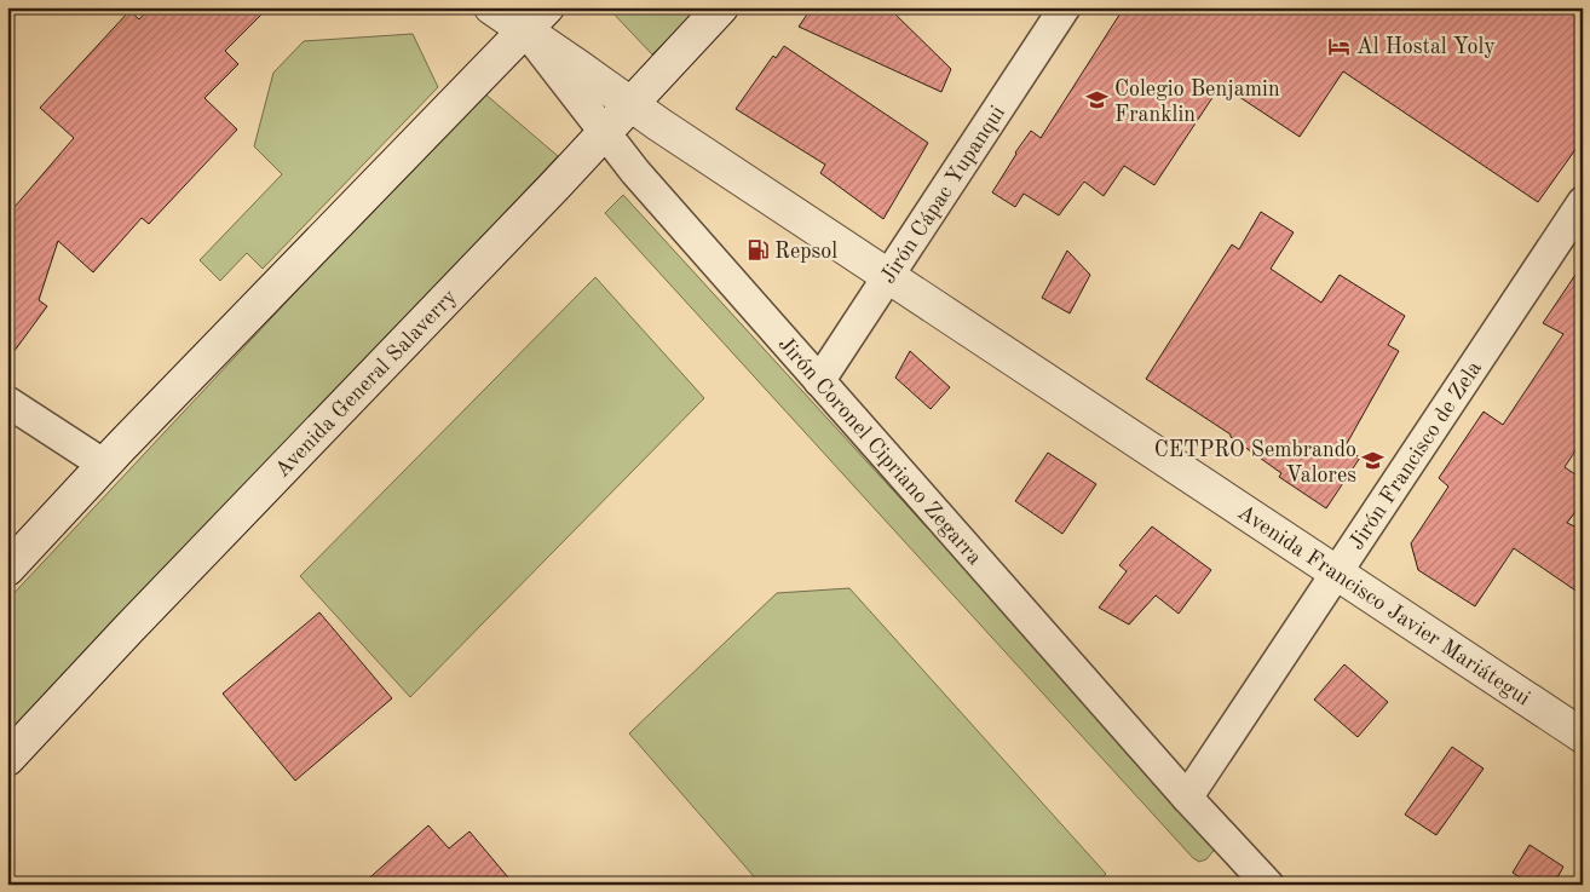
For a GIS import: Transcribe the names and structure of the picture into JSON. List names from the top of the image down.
{
  "streets": {
    "main road": ["Avenida General Salaverry", "Avenida Francisco Javier Mariátegui"],
    "street": ["Jirón Cápac Yupanqui", "Jirón Coronel Cipriano Zegarra", "Jirón Francisco de Zela"]
  },
  "crossings": [
    ["Jirón Cápac Yupanqui", "Jirón Coronel Cipriano Zegarra"],
    ["Jirón Cápac Yupanqui", "Avenida Francisco Javier Mariátegui"],
    ["Avenida General Salaverry", "Jirón Coronel Cipriano Zegarra"],
    ["Avenida General Salaverry", "Avenida Francisco Javier Mariátegui"],
    ["Jirón Coronel Cipriano Zegarra", "Jirón Francisco de Zela"],
    ["Jirón Coronel Cipriano Zegarra", "Avenida Francisco Javier Mariátegui"],
    ["Jirón Francisco de Zela", "Avenida Francisco Javier Mariátegui"]
  ],
  "places": {
    "hotel": ["Al Hostal Yoly"],
    "school or university": ["Colegio Benjamin Franklin", "CETPRO Sembrando Valores"],
    "fuel station": ["Repsol"]
  }
}
